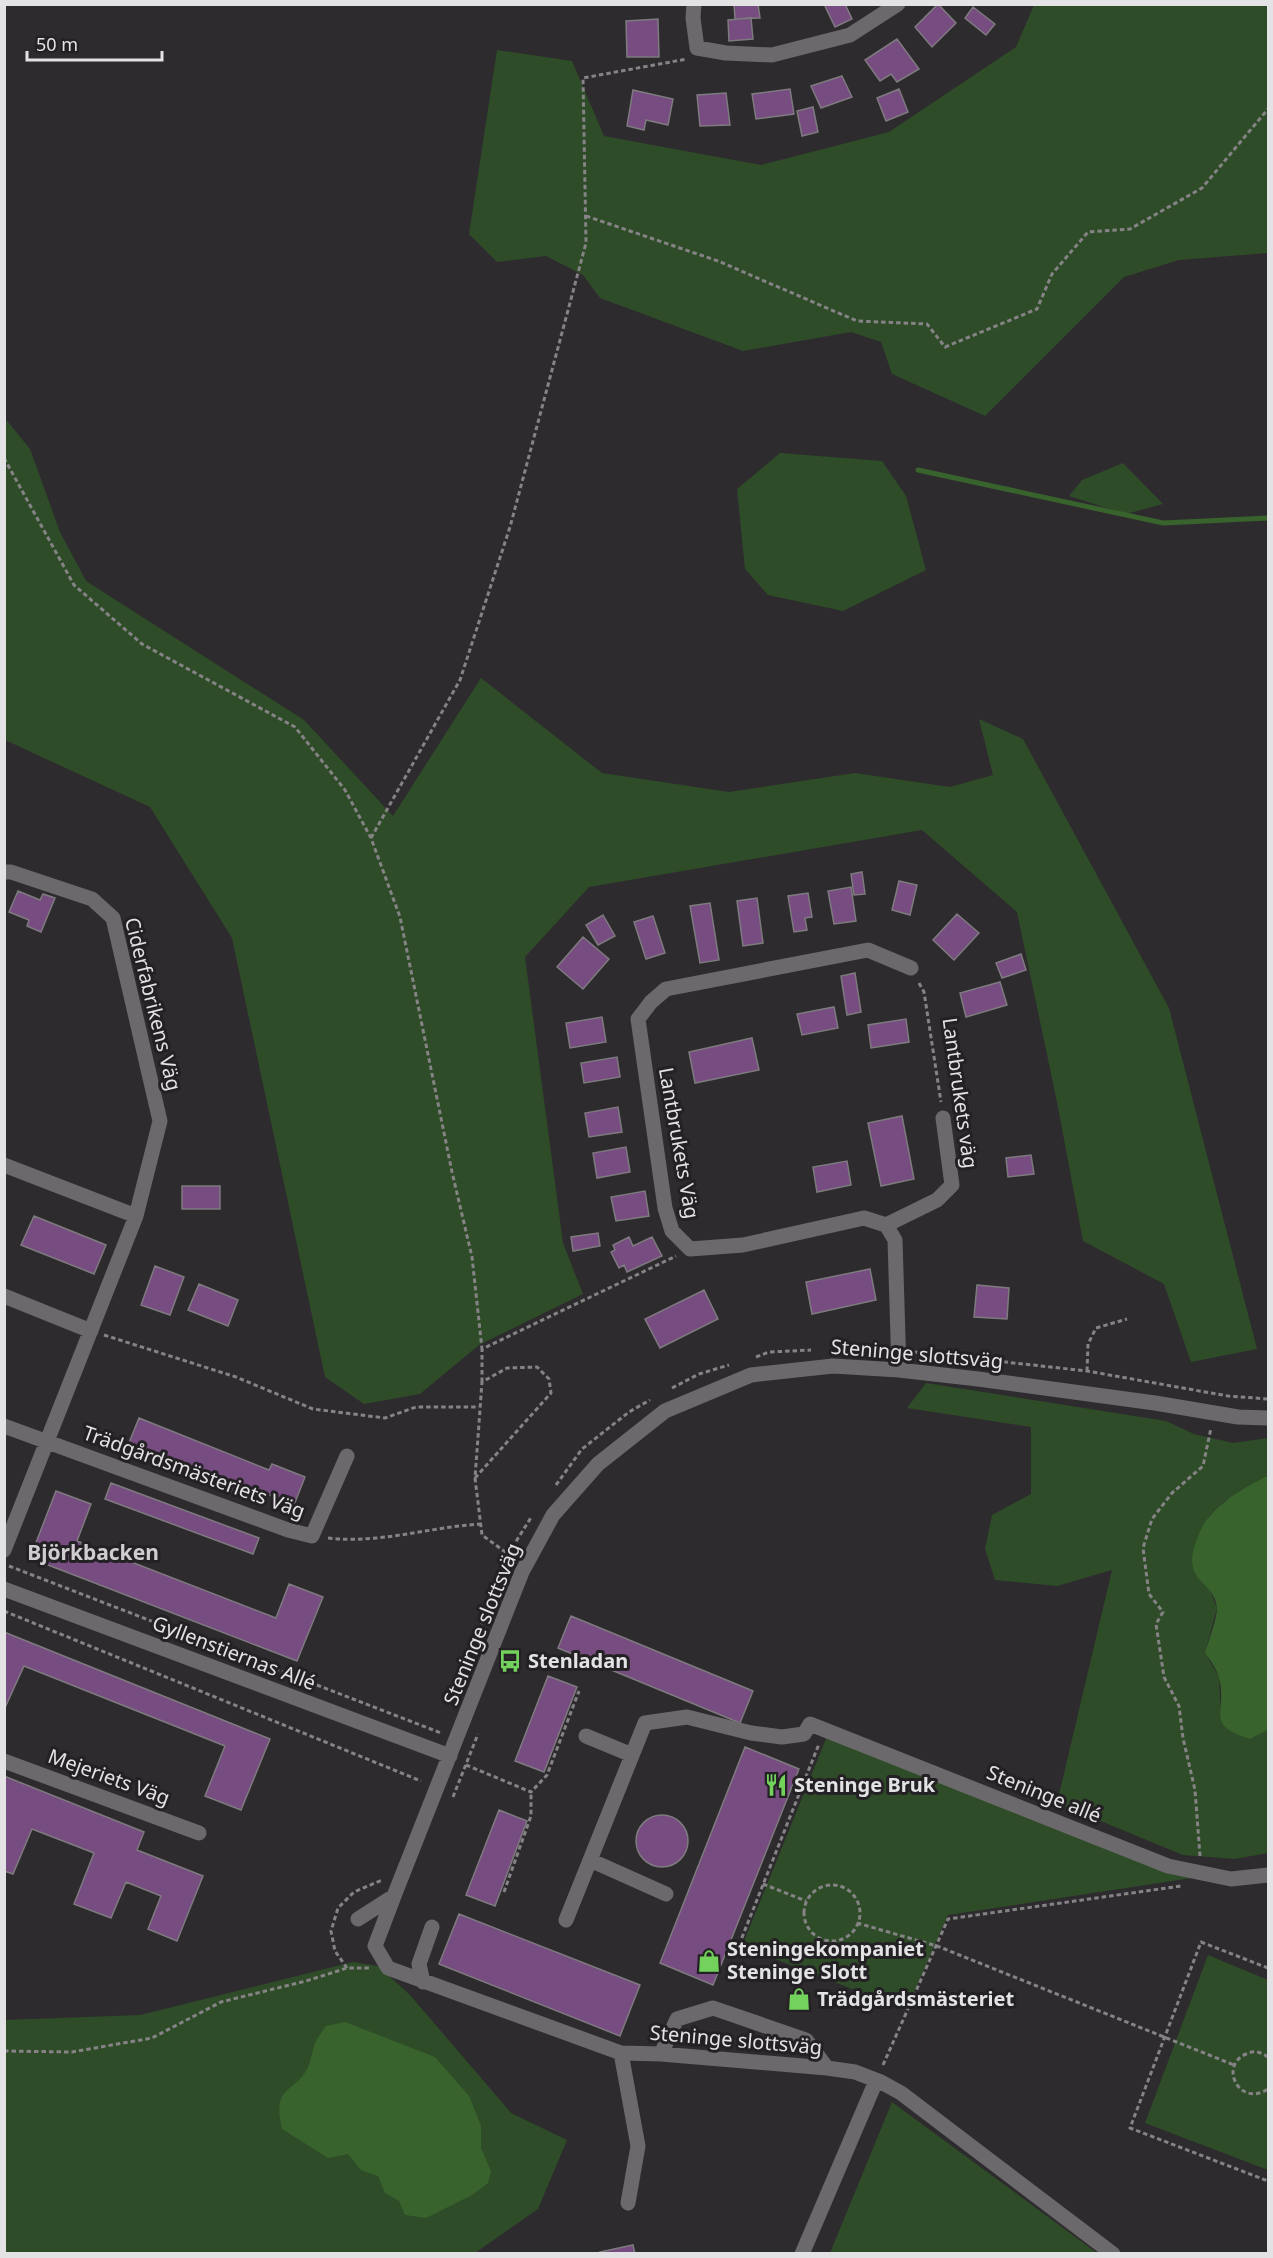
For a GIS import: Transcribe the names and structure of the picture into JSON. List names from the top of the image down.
{
  "streets": {
    "street": [
      "Ciderfabrikens Väg",
      "Lantbrukets väg",
      "Lantbrukets Väg",
      "Steninge slottsväg",
      "Trädgårdsmästeriets Väg",
      "Gyllenstiernas Allé",
      "Mejeriets Väg",
      "Steninge allé"
    ]
  },
  "crossings": [
    ["Ciderfabrikens Väg", "Trädgårdsmästeriets Väg"],
    ["Lantbrukets väg", "Lantbrukets Väg"],
    ["Steninge slottsväg", "Gyllenstiernas Allé"]
  ],
  "districts": ["Björkbacken"],
  "places": {
    "bus stop": ["Stenladan"],
    "restaurant": ["Steninge Bruk"],
    "shop": ["Steningekompaniet Steninge Slott", "Trädgårdsmästeriet"]
  },
  "scale_bar": "50 m"
}
